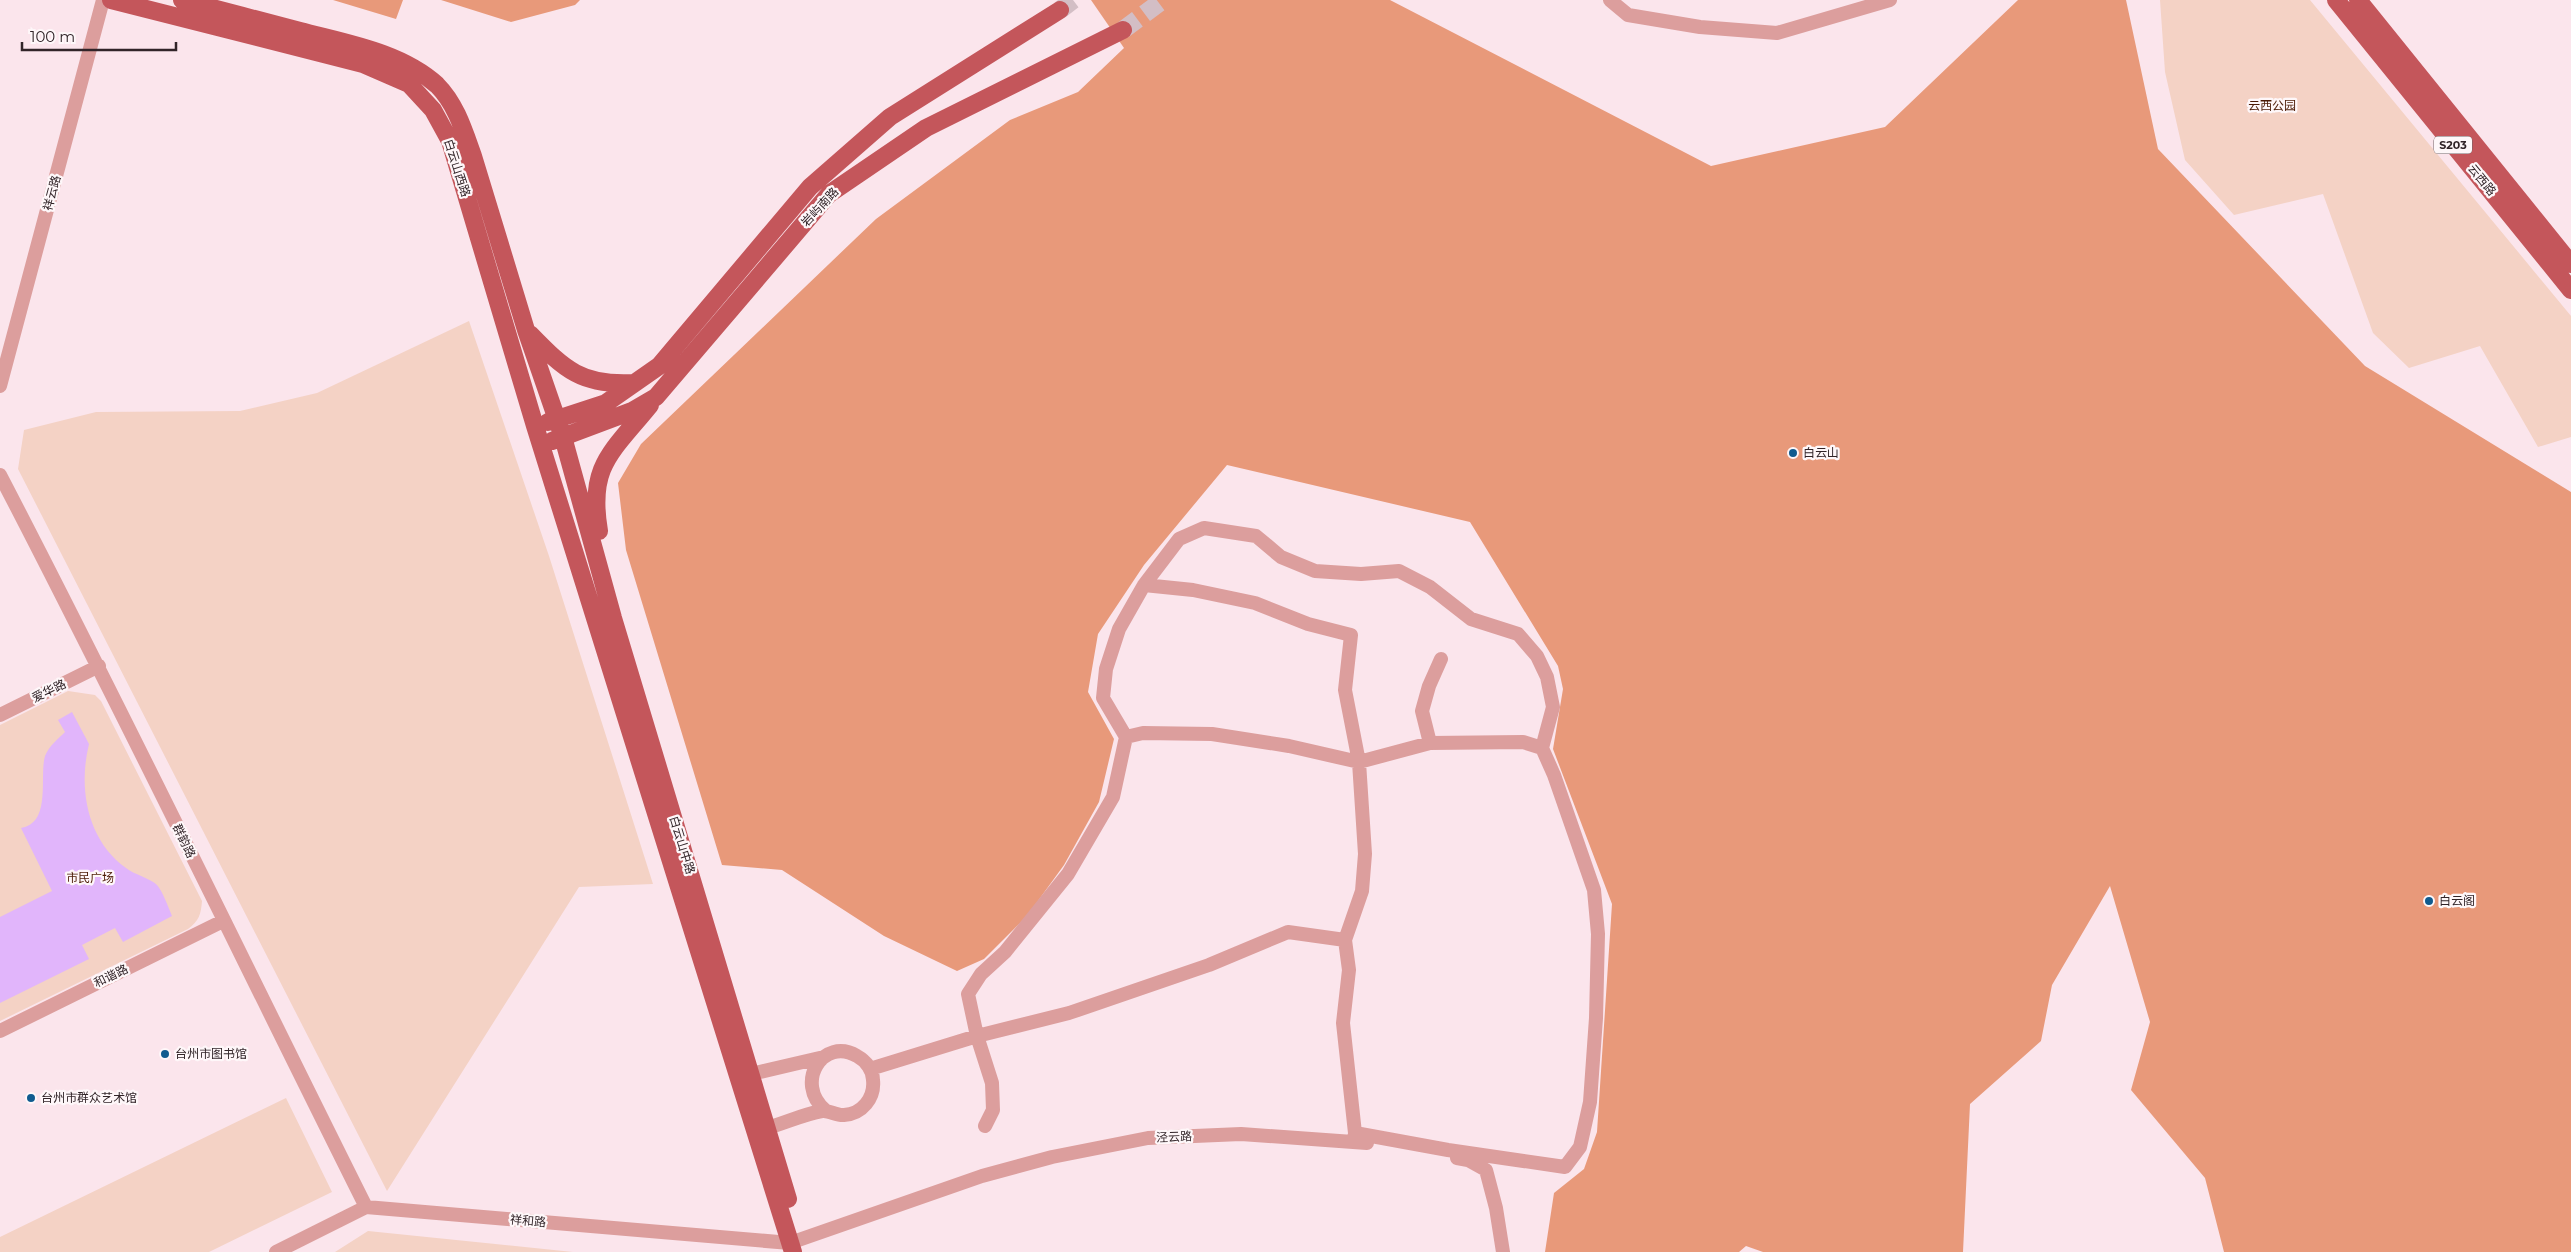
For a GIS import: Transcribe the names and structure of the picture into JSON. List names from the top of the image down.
{
  "streets": {
    "main road": [
      "S203",
      "白云山西路",
      "云西路",
      "岩屿南路",
      "白云山中路"
    ],
    "street": [
      "祥云路",
      "爱华路",
      "群韵路",
      "和谐路",
      "泾云路",
      "祥和路"
    ]
  },
  "crossings": [
    ["白云山西路", "岩屿南路"],
    ["白云山西路", "白云山中路"],
    ["岩屿南路", "白云山中路"],
    ["爱华路", "群韵路"],
    ["群韵路", "和谐路"],
    ["群韵路", "祥和路"],
    ["白云山中路", "泾云路"],
    ["白云山中路", "祥和路"],
    ["泾云路", "祥和路"]
  ],
  "parks": ["云西公园", "市民广场"],
  "places": [
    "白云山",
    "白云阁",
    "台州市图书馆",
    "台州市群众艺术馆"
  ],
  "scale_bar": "100 m"
}
